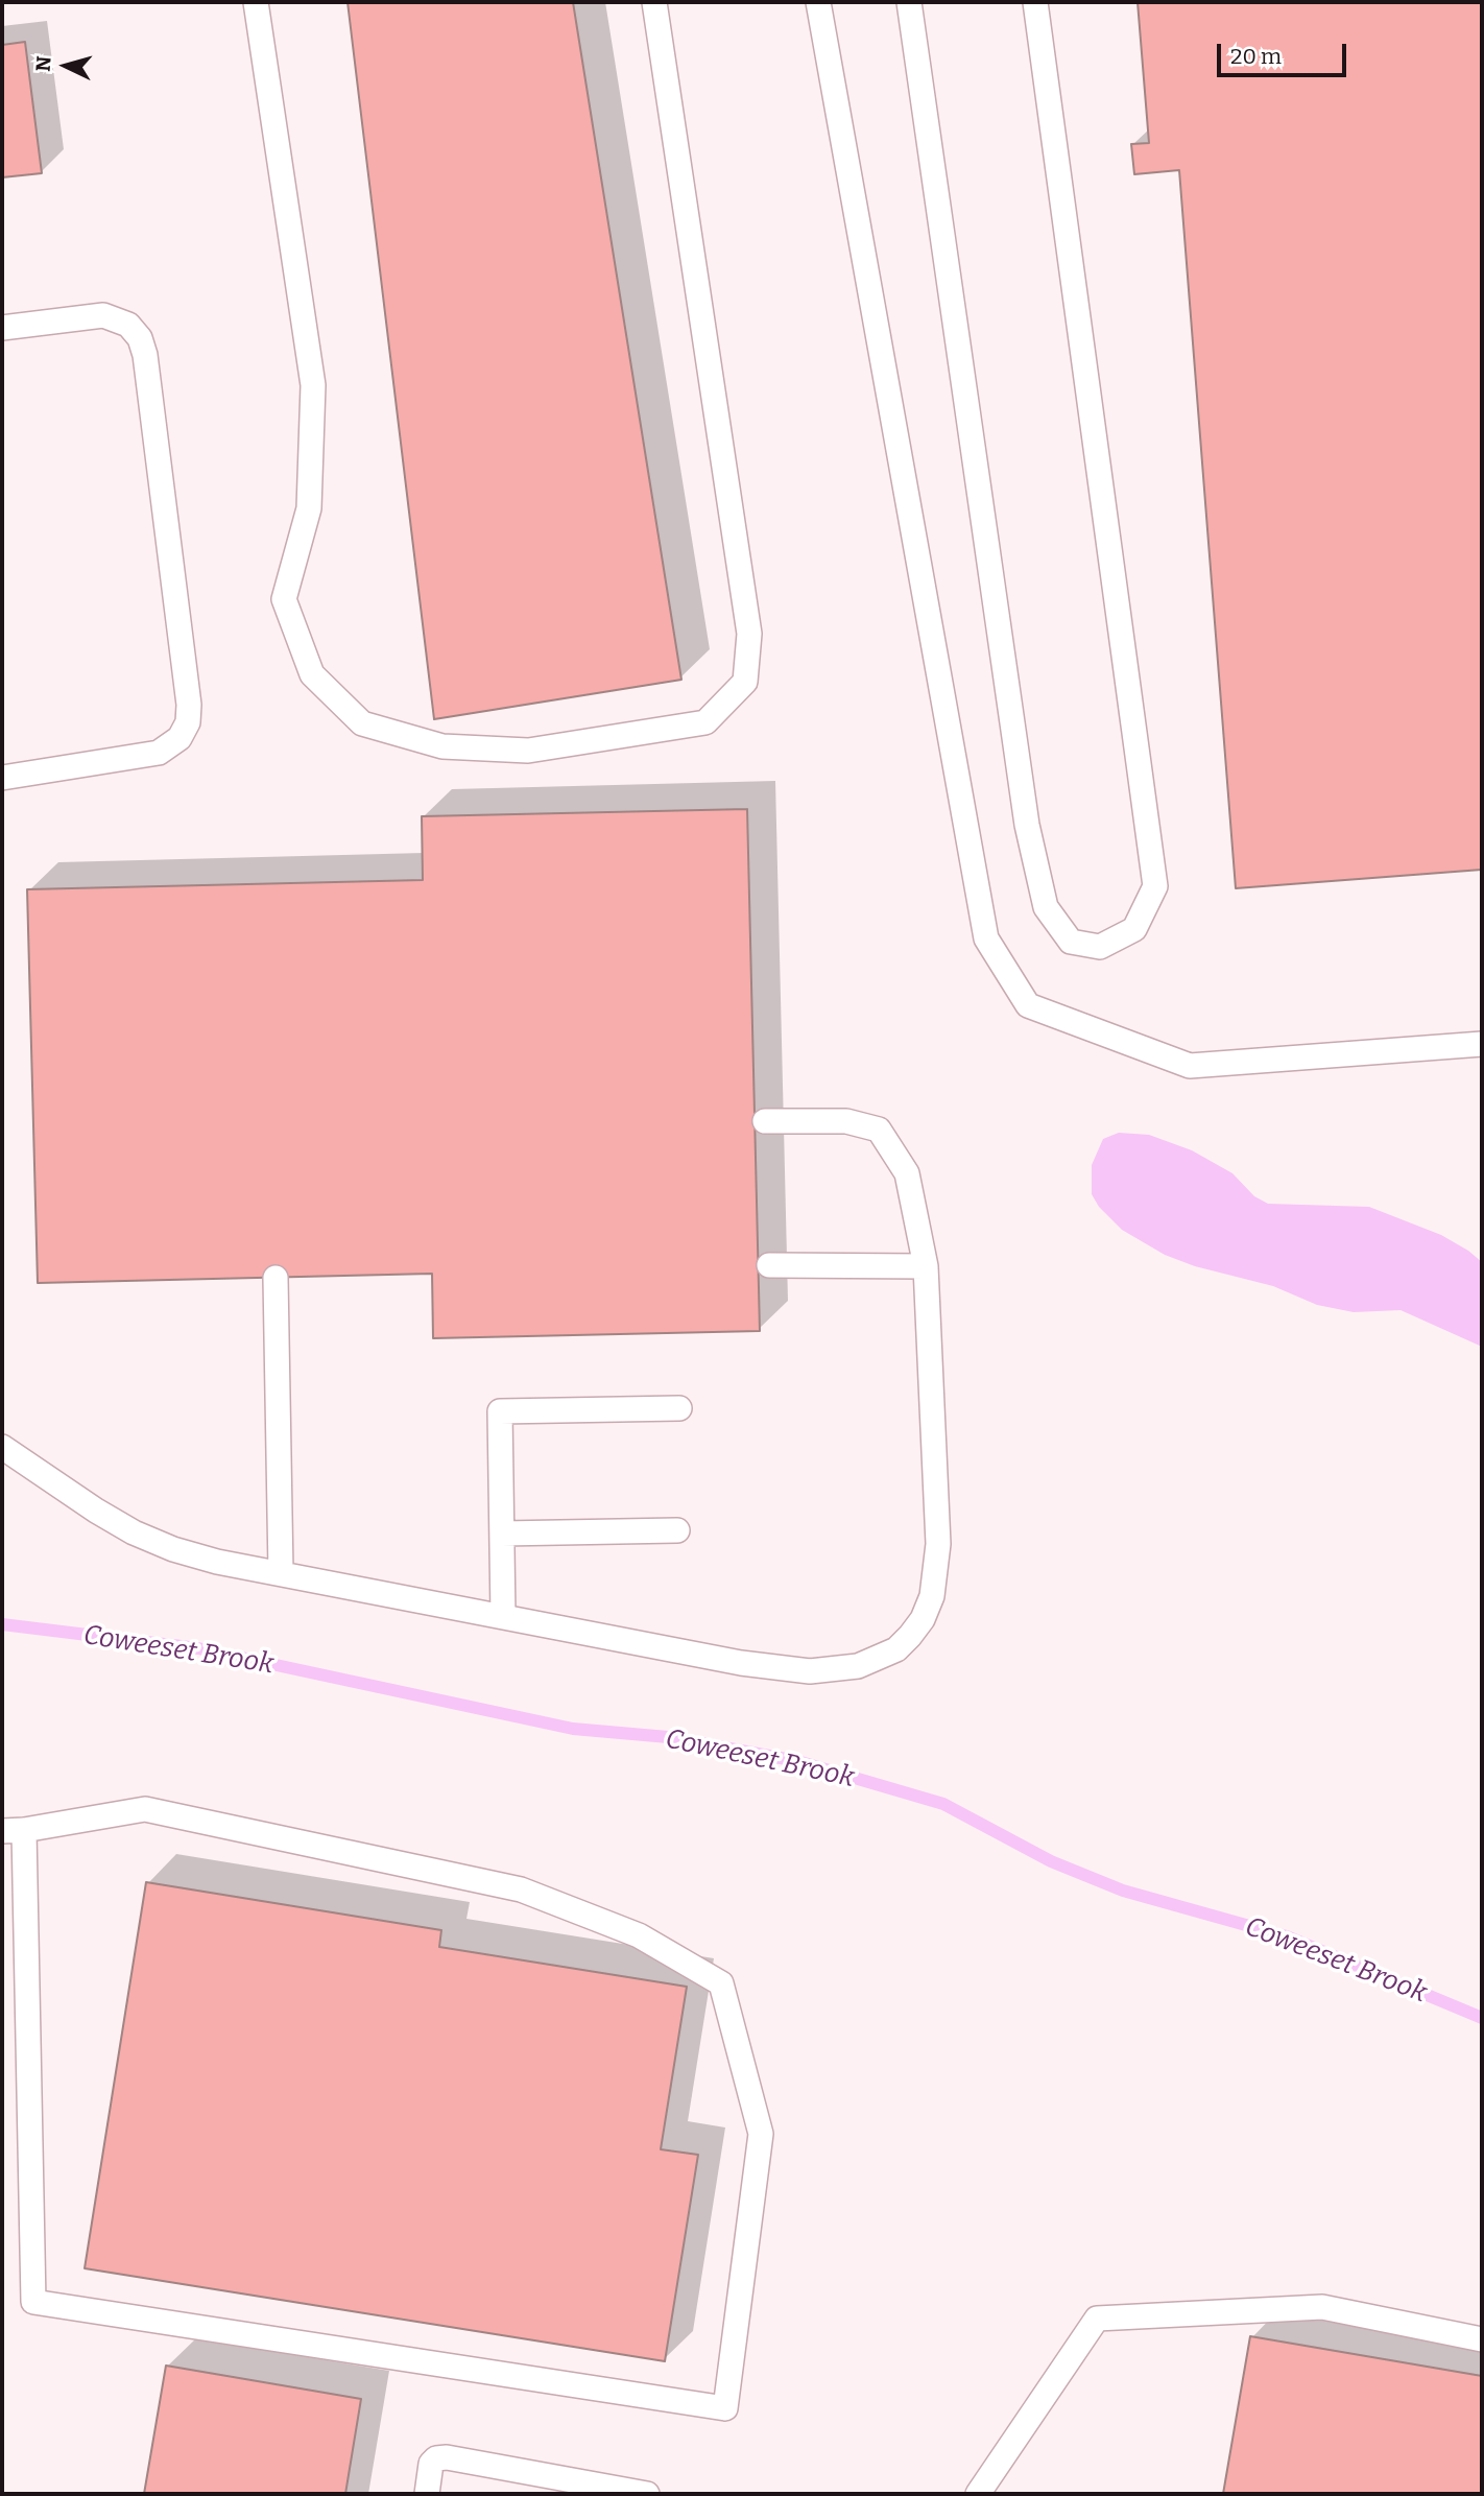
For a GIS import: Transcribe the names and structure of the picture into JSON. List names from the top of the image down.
{
  "water": ["Coweeset Brook"],
  "scale_bar": "20 m",
  "north": "left"
}
